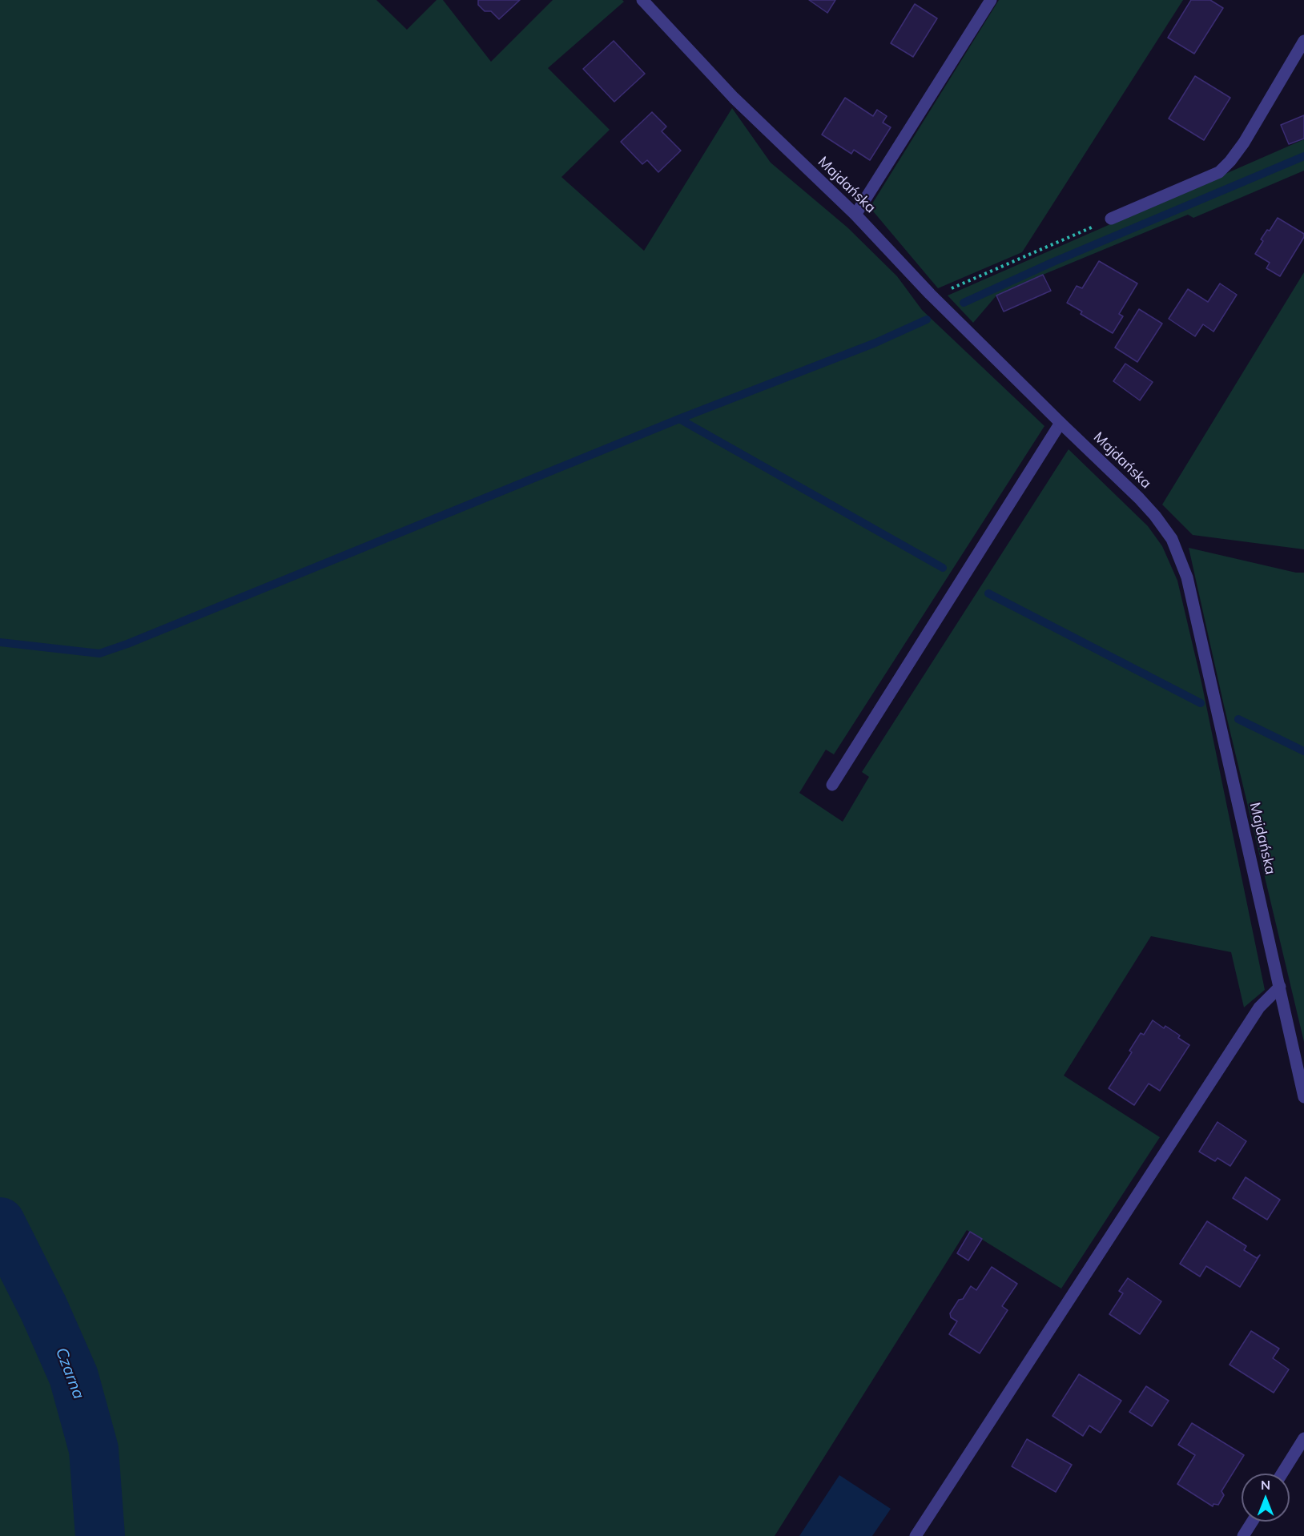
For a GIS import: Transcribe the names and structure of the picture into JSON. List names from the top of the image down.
{
  "streets": {
    "street": ["Majdańska"]
  },
  "water": ["Czarna"],
  "north": "top"
}
